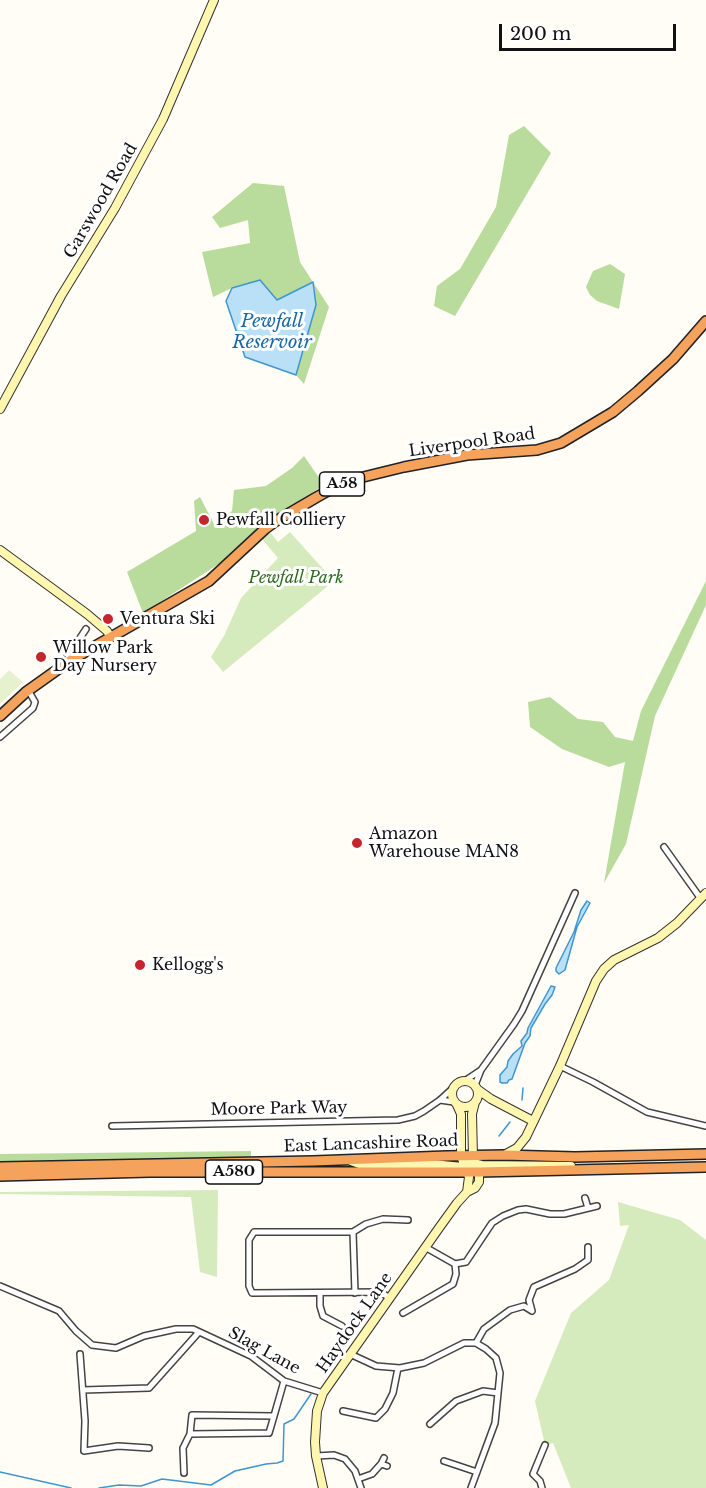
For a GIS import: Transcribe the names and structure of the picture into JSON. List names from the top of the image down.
{
  "streets": {
    "highway": [
      "Liverpool Road",
      "A58",
      "East Lancashire Road",
      "A580"
    ],
    "street": [
      "Garswood Road",
      "Moore Park Way",
      "Haydock Lane",
      "Slag Lane"
    ]
  },
  "crossings": [
    ["East Lancashire Road", "Haydock Lane"],
    ["Haydock Lane", "Slag Lane"]
  ],
  "water": ["Pewfall Reservoir"],
  "parks": ["Pewfall Park"],
  "places": [
    "Pewfall Colliery",
    "Ventura Ski",
    "Willow Park Day Nursery",
    "Amazon Warehouse MAN8",
    "Kellogg's"
  ],
  "scale_bar": "200 m"
}
